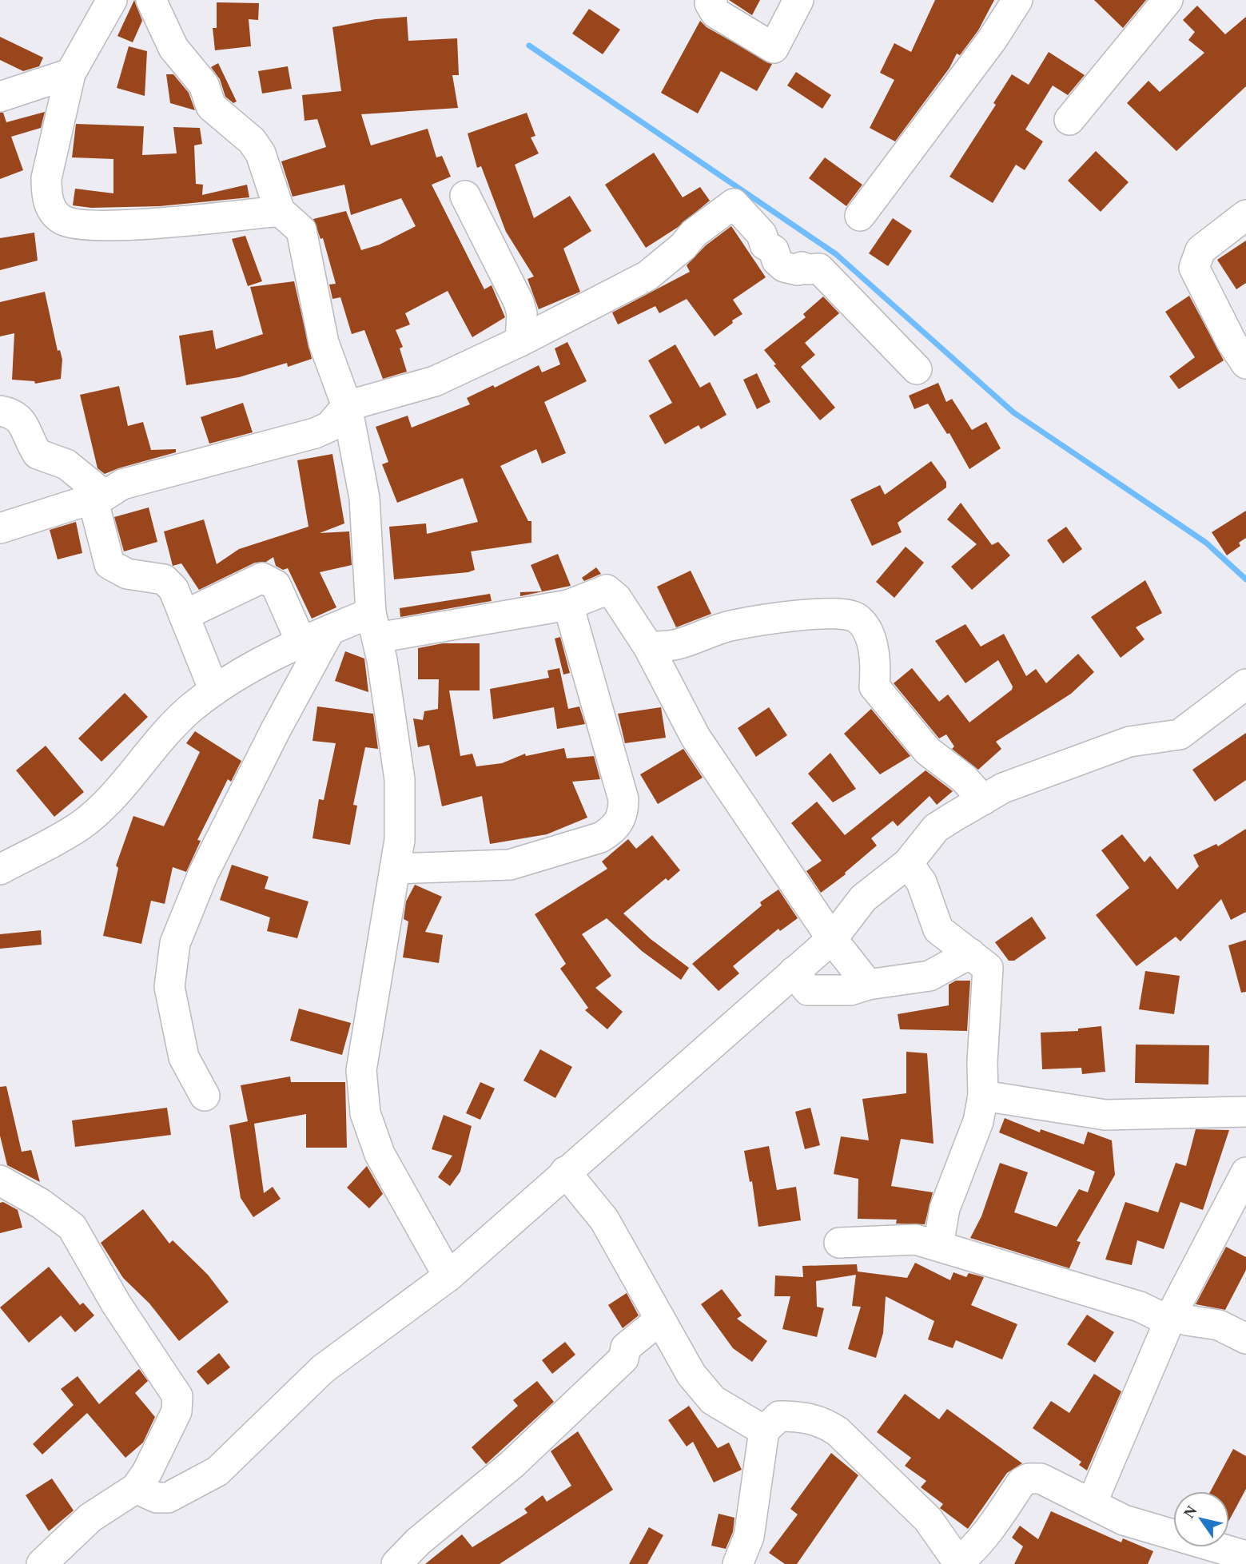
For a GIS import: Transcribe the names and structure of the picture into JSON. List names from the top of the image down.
{
  "north": "top left"
}
